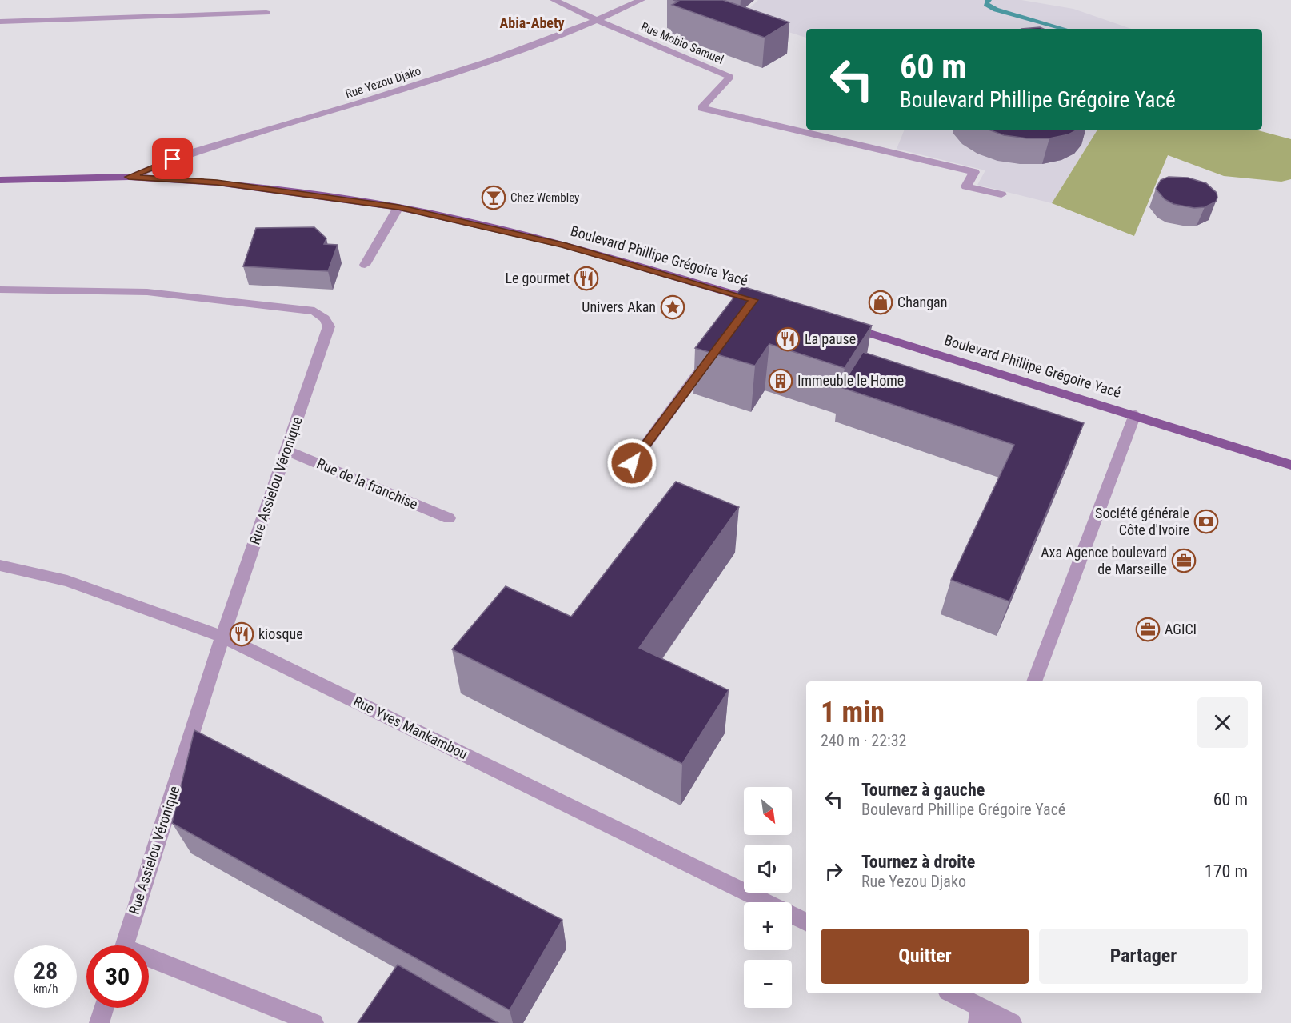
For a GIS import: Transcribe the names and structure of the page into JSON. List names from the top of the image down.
{
  "streets": {
    "main road": ["Boulevard Phillipe Grégoire Yacé"],
    "street": [
      "Rue Mobio Samuel",
      "Rue Yezou Djako",
      "Rue Assielou Véronique",
      "Rue de la franchise",
      "Rue Yves Mankambou"
    ]
  },
  "crossings": [
    ["Rue Mobio Samuel", "Rue Yezou Djako"],
    ["Rue Yezou Djako", "Boulevard Phillipe Grégoire Yacé"],
    ["Rue Assielou Véronique", "Rue de la franchise"],
    ["Rue Assielou Véronique", "Rue Yves Mankambou"]
  ],
  "districts": ["Abia-Abety"],
  "places": {
    "bar": ["Chez Wembley"],
    "restaurant": ["Le gourmet", "La pause", "kiosque"],
    "shop": ["Changan"],
    "place": ["Univers Akan"],
    "building": ["Immeuble le Home"],
    "bank": ["Société générale Côte d'Ivoire"],
    "office": ["Axa Agence boulevard de Marseille", "AGICI"]
  },
  "north": "bottom right",
  "page": {
    "turn": ["60 m", "Boulevard Phillipe Grégoire Yacé"],
    "heading": ["1 min", "240 m · 22:32"],
    "list": [
      {
        "name": "Tournez à gauche",
        "note": "Boulevard Phillipe Grégoire Yacé",
        "value": "60 m"
      },
      {
        "name": "Tournez à droite",
        "note": "Rue Yezou Djako",
        "value": "170 m"
      }
    ],
    "map_buttons": ["+", "−"],
    "buttons": ["Quitter", "Partager"],
    "speed": "28 km/h",
    "limit": "30"
  }
}
